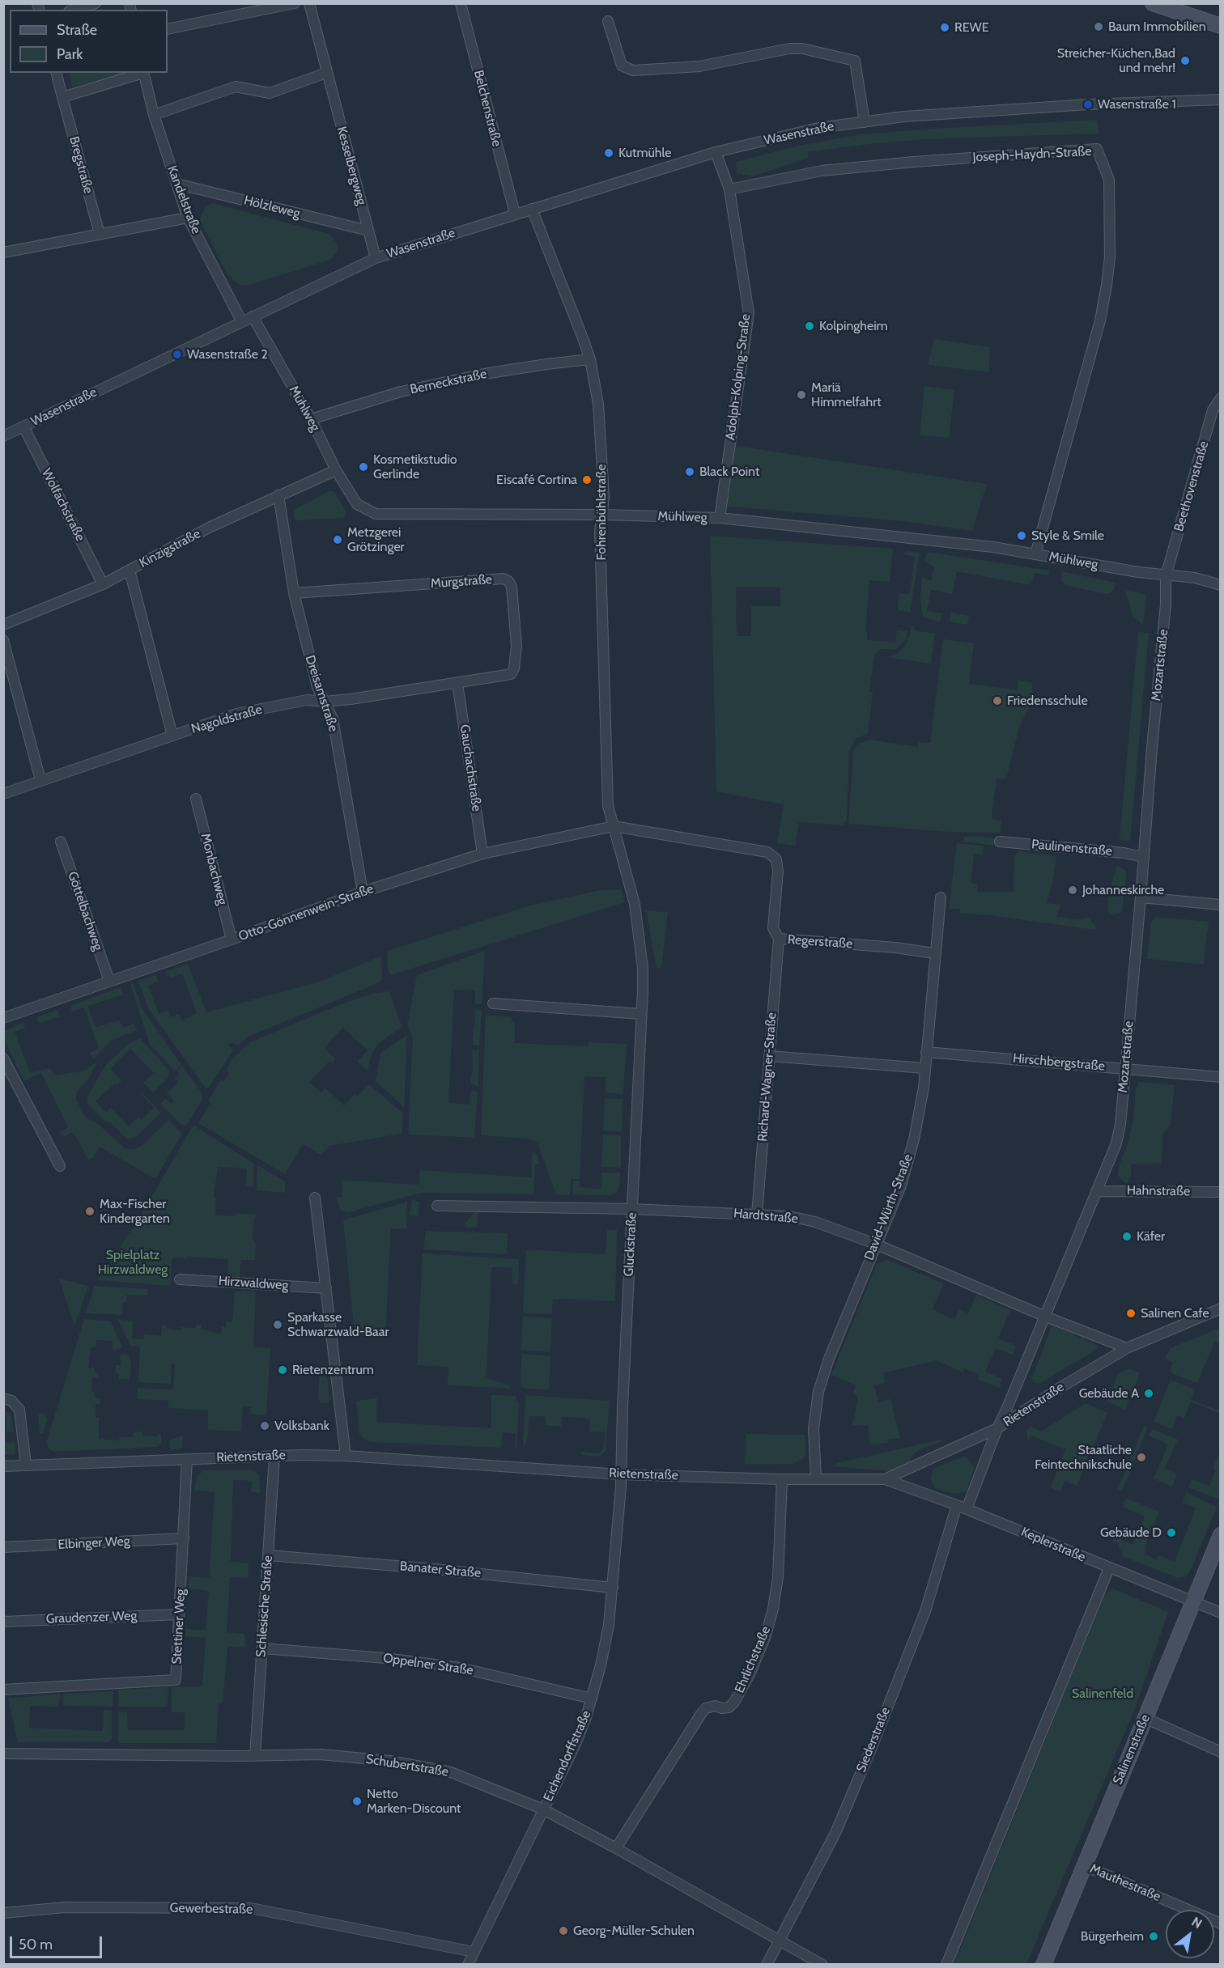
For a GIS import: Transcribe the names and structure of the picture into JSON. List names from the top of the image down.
{
  "streets": {
    "street": [
      "Belchenstraße",
      "Wasenstraße",
      "Joseph-Haydn-Straße",
      "Bregstraße",
      "Kesselbergweg",
      "Kandelstraße",
      "Hölzleweg",
      "Adolph-Kolping-Straße",
      "Berneckstraße",
      "Mühlweg",
      "Beethovenstraße",
      "Wolfachstraße",
      "Fohrenbühlstraße",
      "Kinzigstraße",
      "Murgstraße",
      "Mozartstraße",
      "Dreisamstraße",
      "Nagoldstraße",
      "Gauchachstraße",
      "Paulinenstraße",
      "Monbachweg",
      "Göttelbachweg",
      "Otto-Gönnenwein-Straße",
      "Regerstraße",
      "Hirschbergstraße",
      "Richard-Wagner-Straße",
      "Hahnstraße",
      "David-Würth-Straße",
      "Hardtstraße",
      "Gluckstraße",
      "Hirzwaldweg",
      "Rietenstraße",
      "Elbinger Weg",
      "Keplerstraße",
      "Banater Straße",
      "Schlesische Straße",
      "Graudenzer Weg",
      "Stettiner Weg",
      "Ehrlichstraße",
      "Oppelner Straße",
      "Siederstraße",
      "Salinenstraße",
      "Eichendorffstraße",
      "Schubertstraße",
      "Mauthestraße",
      "Gewerbestraße"
    ]
  },
  "crossings": [
    ["Belchenstraße", "Wasenstraße"],
    ["Wasenstraße", "Kesselbergweg"],
    ["Wasenstraße", "Kandelstraße"],
    ["Wasenstraße", "Adolph-Kolping-Straße"],
    ["Wasenstraße", "Mühlweg"],
    ["Wasenstraße", "Wolfachstraße"],
    ["Wasenstraße", "Fohrenbühlstraße"],
    ["Joseph-Haydn-Straße", "Adolph-Kolping-Straße"],
    ["Joseph-Haydn-Straße", "Mühlweg"],
    ["Kesselbergweg", "Hölzleweg"],
    ["Kandelstraße", "Hölzleweg"],
    ["Adolph-Kolping-Straße", "Mühlweg"],
    ["Berneckstraße", "Mühlweg"],
    ["Berneckstraße", "Fohrenbühlstraße"],
    ["Mühlweg", "Beethovenstraße"],
    ["Mühlweg", "Fohrenbühlstraße"],
    ["Mühlweg", "Kinzigstraße"],
    ["Mühlweg", "Mozartstraße"],
    ["Beethovenstraße", "Mozartstraße"],
    ["Wolfachstraße", "Kinzigstraße"],
    ["Fohrenbühlstraße", "Otto-Gönnenwein-Straße"],
    ["Fohrenbühlstraße", "Regerstraße"],
    ["Fohrenbühlstraße", "Gluckstraße"],
    ["Kinzigstraße", "Dreisamstraße"],
    ["Murgstraße", "Dreisamstraße"],
    ["Murgstraße", "Nagoldstraße"],
    ["Murgstraße", "Gauchachstraße"],
    ["Mozartstraße", "Paulinenstraße"],
    ["Mozartstraße", "Hirschbergstraße"],
    ["Mozartstraße", "Hahnstraße"],
    ["Mozartstraße", "Hardtstraße"],
    ["Mozartstraße", "Rietenstraße"],
    ["Mozartstraße", "Keplerstraße"],
    ["Dreisamstraße", "Nagoldstraße"],
    ["Dreisamstraße", "Otto-Gönnenwein-Straße"],
    ["Nagoldstraße", "Gauchachstraße"],
    ["Gauchachstraße", "Otto-Gönnenwein-Straße"],
    ["Monbachweg", "Otto-Gönnenwein-Straße"],
    ["Göttelbachweg", "Otto-Gönnenwein-Straße"],
    ["Otto-Gönnenwein-Straße", "Regerstraße"],
    ["Otto-Gönnenwein-Straße", "Gluckstraße"],
    ["Regerstraße", "Richard-Wagner-Straße"],
    ["Regerstraße", "David-Würth-Straße"],
    ["Regerstraße", "Gluckstraße"],
    ["Hirschbergstraße", "David-Würth-Straße"],
    ["Richard-Wagner-Straße", "Hardtstraße"],
    ["David-Würth-Straße", "Hardtstraße"],
    ["David-Würth-Straße", "Rietenstraße"],
    ["Hardtstraße", "Gluckstraße"],
    ["Hardtstraße", "Rietenstraße"],
    ["Gluckstraße", "Rietenstraße"],
    ["Gluckstraße", "Eichendorffstraße"],
    ["Rietenstraße", "Keplerstraße"],
    ["Rietenstraße", "Schlesische Straße"],
    ["Rietenstraße", "Stettiner Weg"],
    ["Rietenstraße", "Ehrlichstraße"],
    ["Rietenstraße", "Eichendorffstraße"],
    ["Elbinger Weg", "Stettiner Weg"],
    ["Keplerstraße", "Siederstraße"],
    ["Keplerstraße", "Salinenstraße"],
    ["Banater Straße", "Schlesische Straße"],
    ["Banater Straße", "Eichendorffstraße"],
    ["Schlesische Straße", "Oppelner Straße"],
    ["Schlesische Straße", "Schubertstraße"],
    ["Graudenzer Weg", "Stettiner Weg"],
    ["Ehrlichstraße", "Schubertstraße"],
    ["Oppelner Straße", "Eichendorffstraße"],
    ["Siederstraße", "Schubertstraße"],
    ["Salinenstraße", "Mauthestraße"],
    ["Eichendorffstraße", "Schubertstraße"],
    ["Eichendorffstraße", "Gewerbestraße"]
  ],
  "parks": ["Spielplatz Hirzwaldweg", "Salinenfeld"],
  "places": [
    "Baum Immobilien",
    "REWE",
    "Streicher-Küchen,Bad und mehr!",
    "Wasenstraße 1",
    "Kutmühle",
    "Kolpingheim",
    "Wasenstraße 2",
    "Mariä Himmelfahrt",
    "Kosmetikstudio Gerlinde",
    "Black Point",
    "Eiscafé Cortina",
    "Style & Smile",
    "Metzgerei Grötzinger",
    "Friedensschule",
    "Johanneskirche",
    "Max-Fischer Kindergarten",
    "Käfer",
    "Salinen Cafe",
    "Sparkasse Schwarzwald-Baar",
    "Rietenzentrum",
    "Gebäude A",
    "Volksbank",
    "Staatliche Feintechnikschule",
    "Gebäude D",
    "Netto Marken-Discount",
    "Georg-Müller-Schulen",
    "Bürgerheim"
  ],
  "legend": ["Straße", "Park"],
  "scale_bar": "50 m",
  "north": "top right"
}
